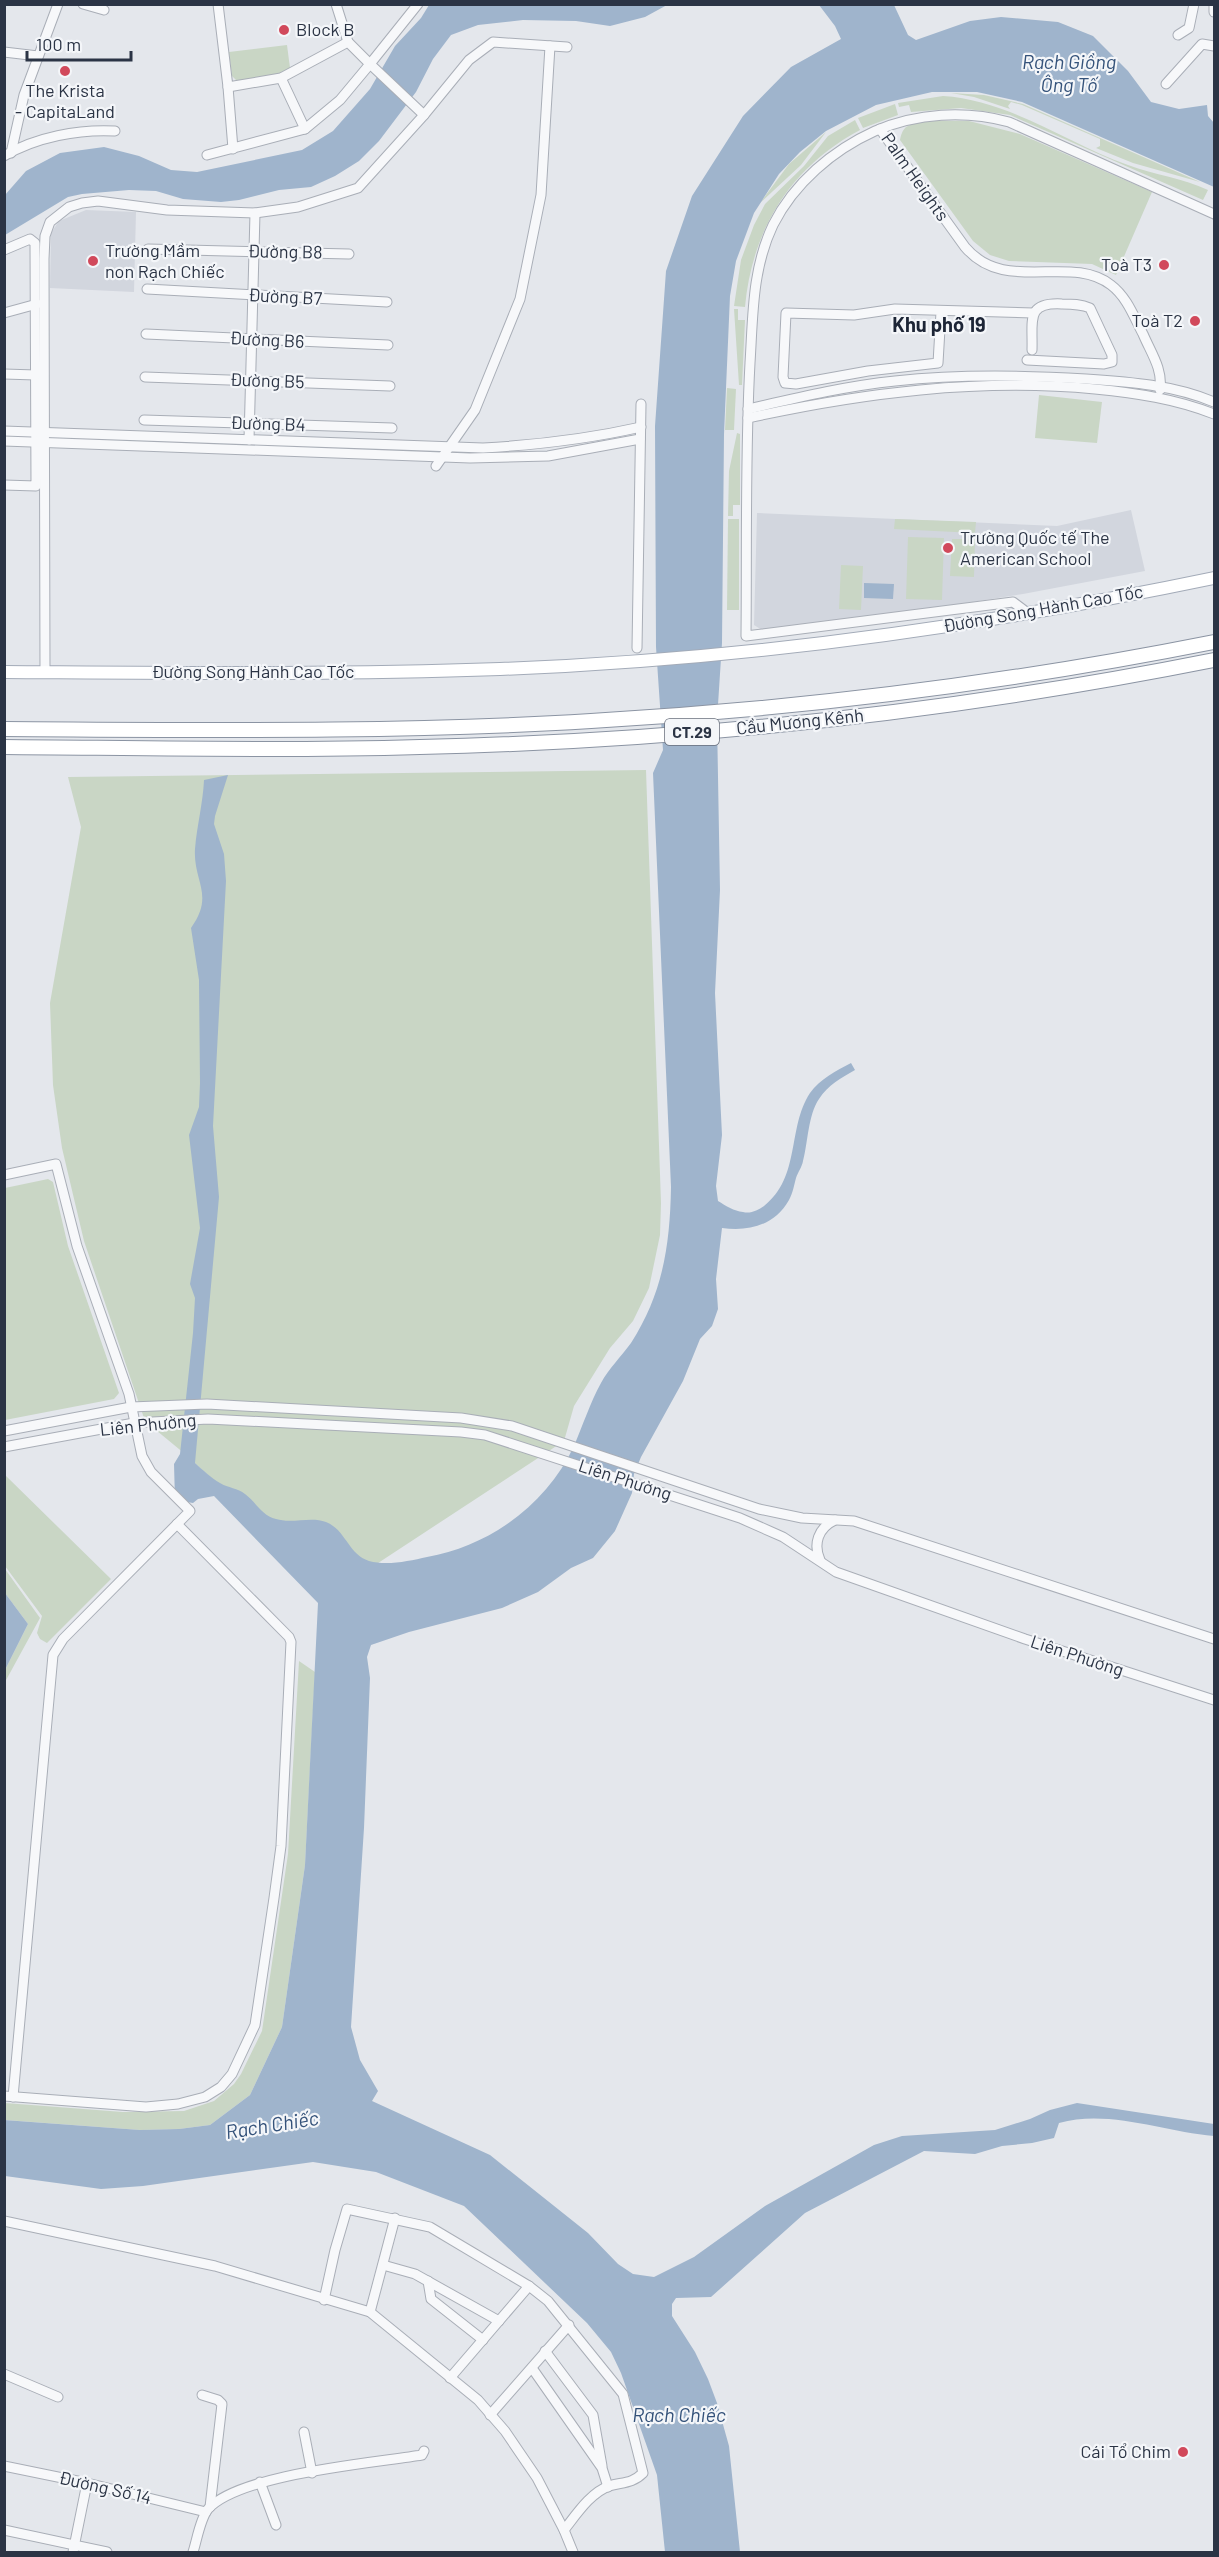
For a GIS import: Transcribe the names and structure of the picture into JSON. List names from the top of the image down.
{
  "streets": {
    "highway": ["Cầu Mương Kênh", "CT.29"],
    "main road": ["Đường Song Hành Cao Tốc"],
    "street": [
      "Palm Heights",
      "Đường B8",
      "Đường B7",
      "Đường B6",
      "Đường B5",
      "Đường B4",
      "Liên Phường",
      "Đường Số 14"
    ]
  },
  "districts": ["Khu phố 19"],
  "water": ["Rạch Giồng Ông Tố", "Rạch Chiếc"],
  "places": [
    "Block B",
    "The Krista - CapitaLand",
    "Trường Mầm non Rạch Chiếc",
    "Toà T3",
    "Toà T2",
    "Trường Quốc tế The American School",
    "Cái Tổ Chim"
  ],
  "scale_bar": "100 m"
}
